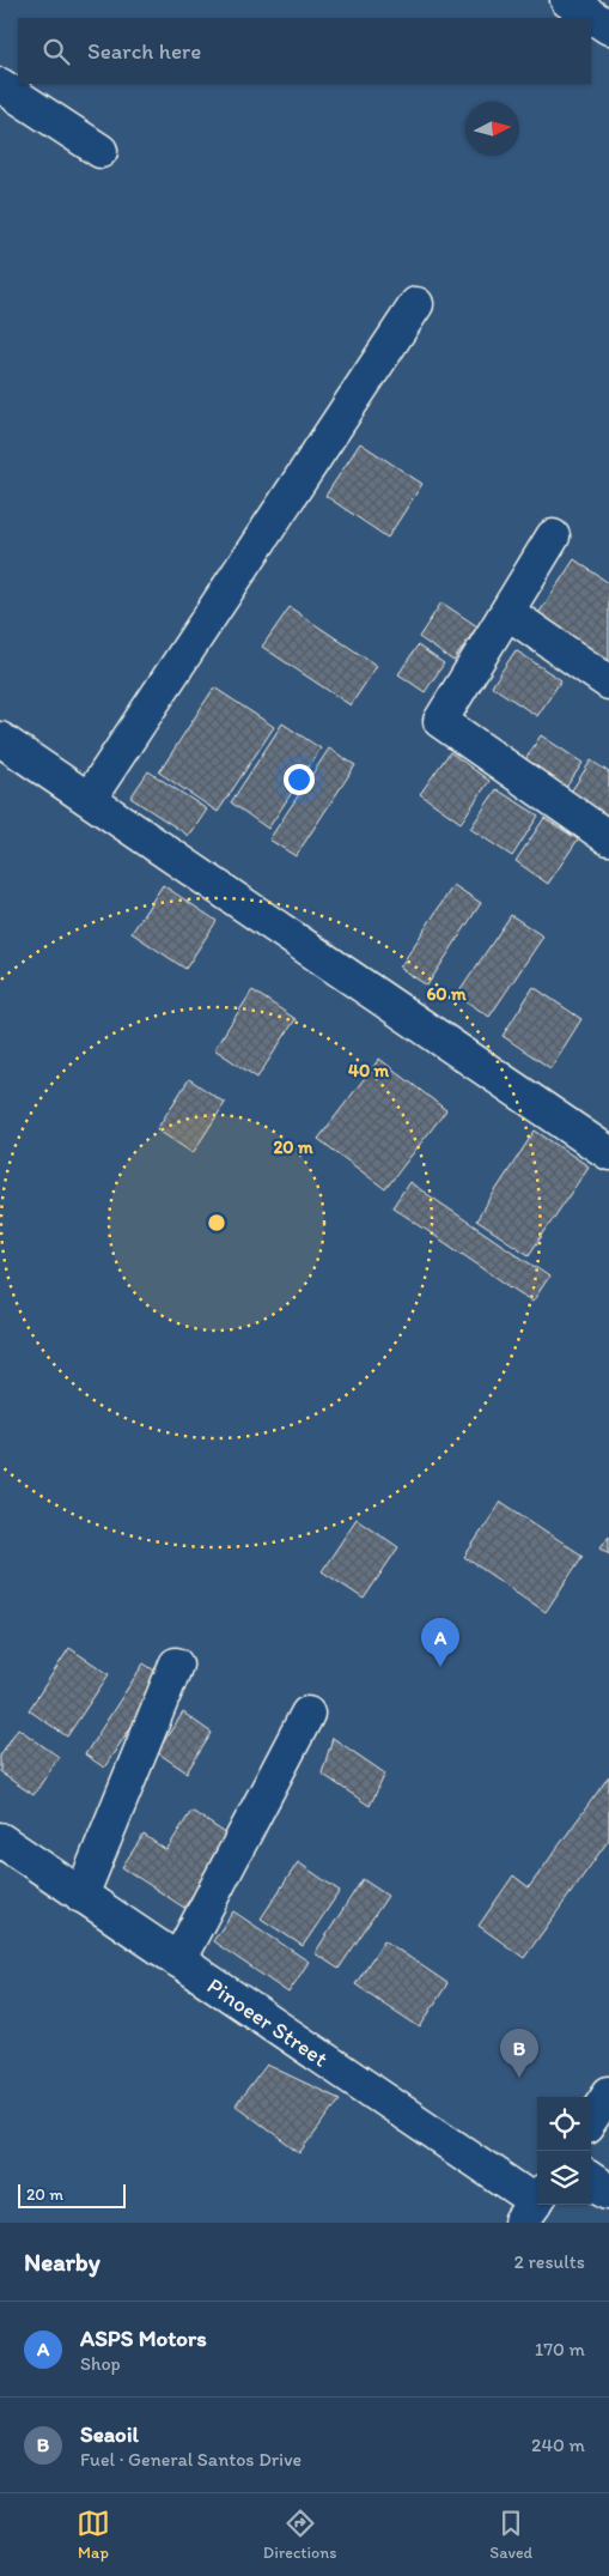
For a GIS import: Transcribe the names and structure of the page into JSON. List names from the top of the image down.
{
  "streets": {
    "main road": ["Pinoeer Street"]
  },
  "scale_bar": "20 m",
  "north": "right",
  "page": {
    "search": "Search here",
    "pins": ["A", "B"],
    "scale": "20 m",
    "heading": ["Nearby", "2 results"],
    "list": [
      {
        "mark": "A",
        "name": "ASPS Motors",
        "note": "Shop",
        "value": "170 m"
      },
      {
        "mark": "B",
        "name": "Seaoil",
        "note": "Fuel · General Santos Drive",
        "value": "240 m"
      }
    ],
    "nav": ["Map", "Directions", "Saved"]
  },
  "rings": ["60 m", "40 m", "20 m"]
}
